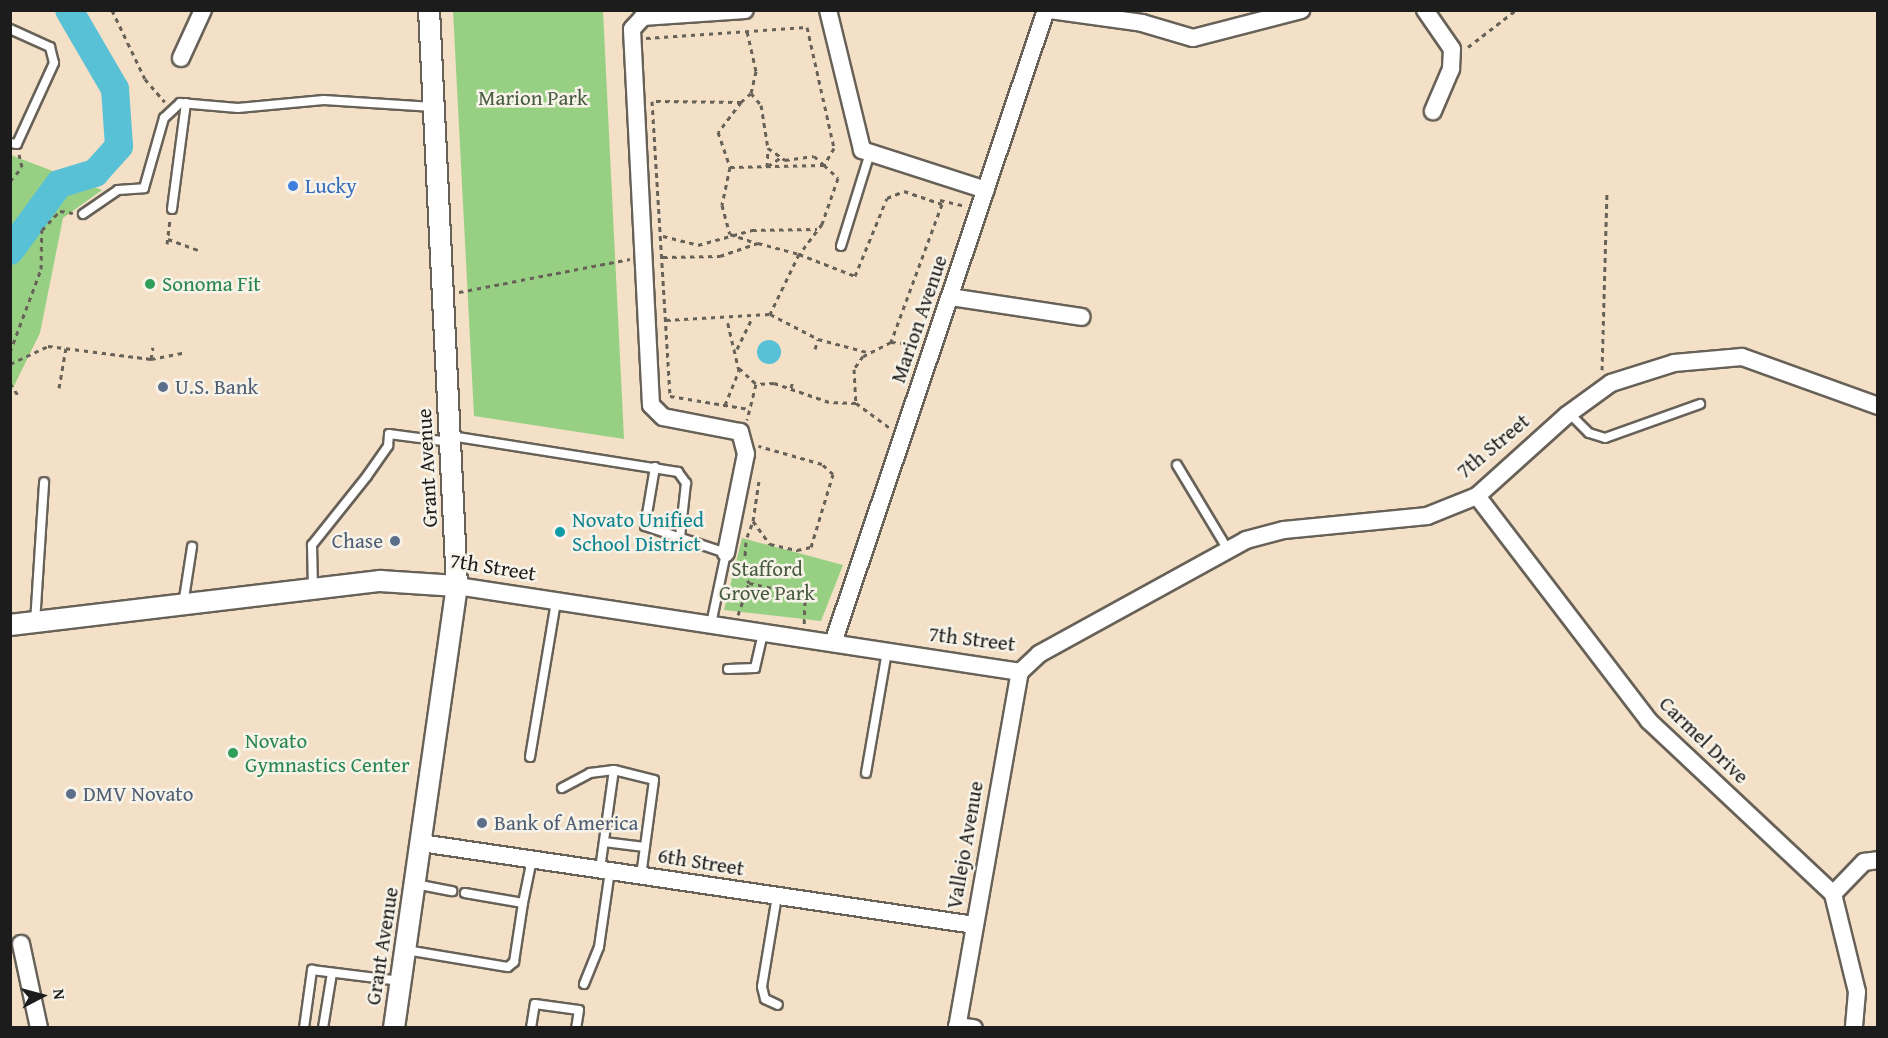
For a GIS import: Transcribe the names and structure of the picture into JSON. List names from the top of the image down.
{
  "streets": {
    "street": [
      "Marion Avenue",
      "7th Street",
      "Grant Avenue",
      "Carmel Drive",
      "Vallejo Avenue",
      "6th Street"
    ]
  },
  "crossings": [
    ["Marion Avenue", "7th Street"],
    ["7th Street", "Grant Avenue"],
    ["7th Street", "Carmel Drive"],
    ["7th Street", "Vallejo Avenue"],
    ["Grant Avenue", "6th Street"],
    ["Vallejo Avenue", "6th Street"]
  ],
  "parks": ["Marion Park", "Stafford Grove Park"],
  "places": [
    "Lucky",
    "Sonoma Fit",
    "U.S. Bank",
    "Novato Unified School District",
    "Chase",
    "Novato Gymnastics Center",
    "DMV Novato",
    "Bank of America"
  ],
  "north": "right"
}
